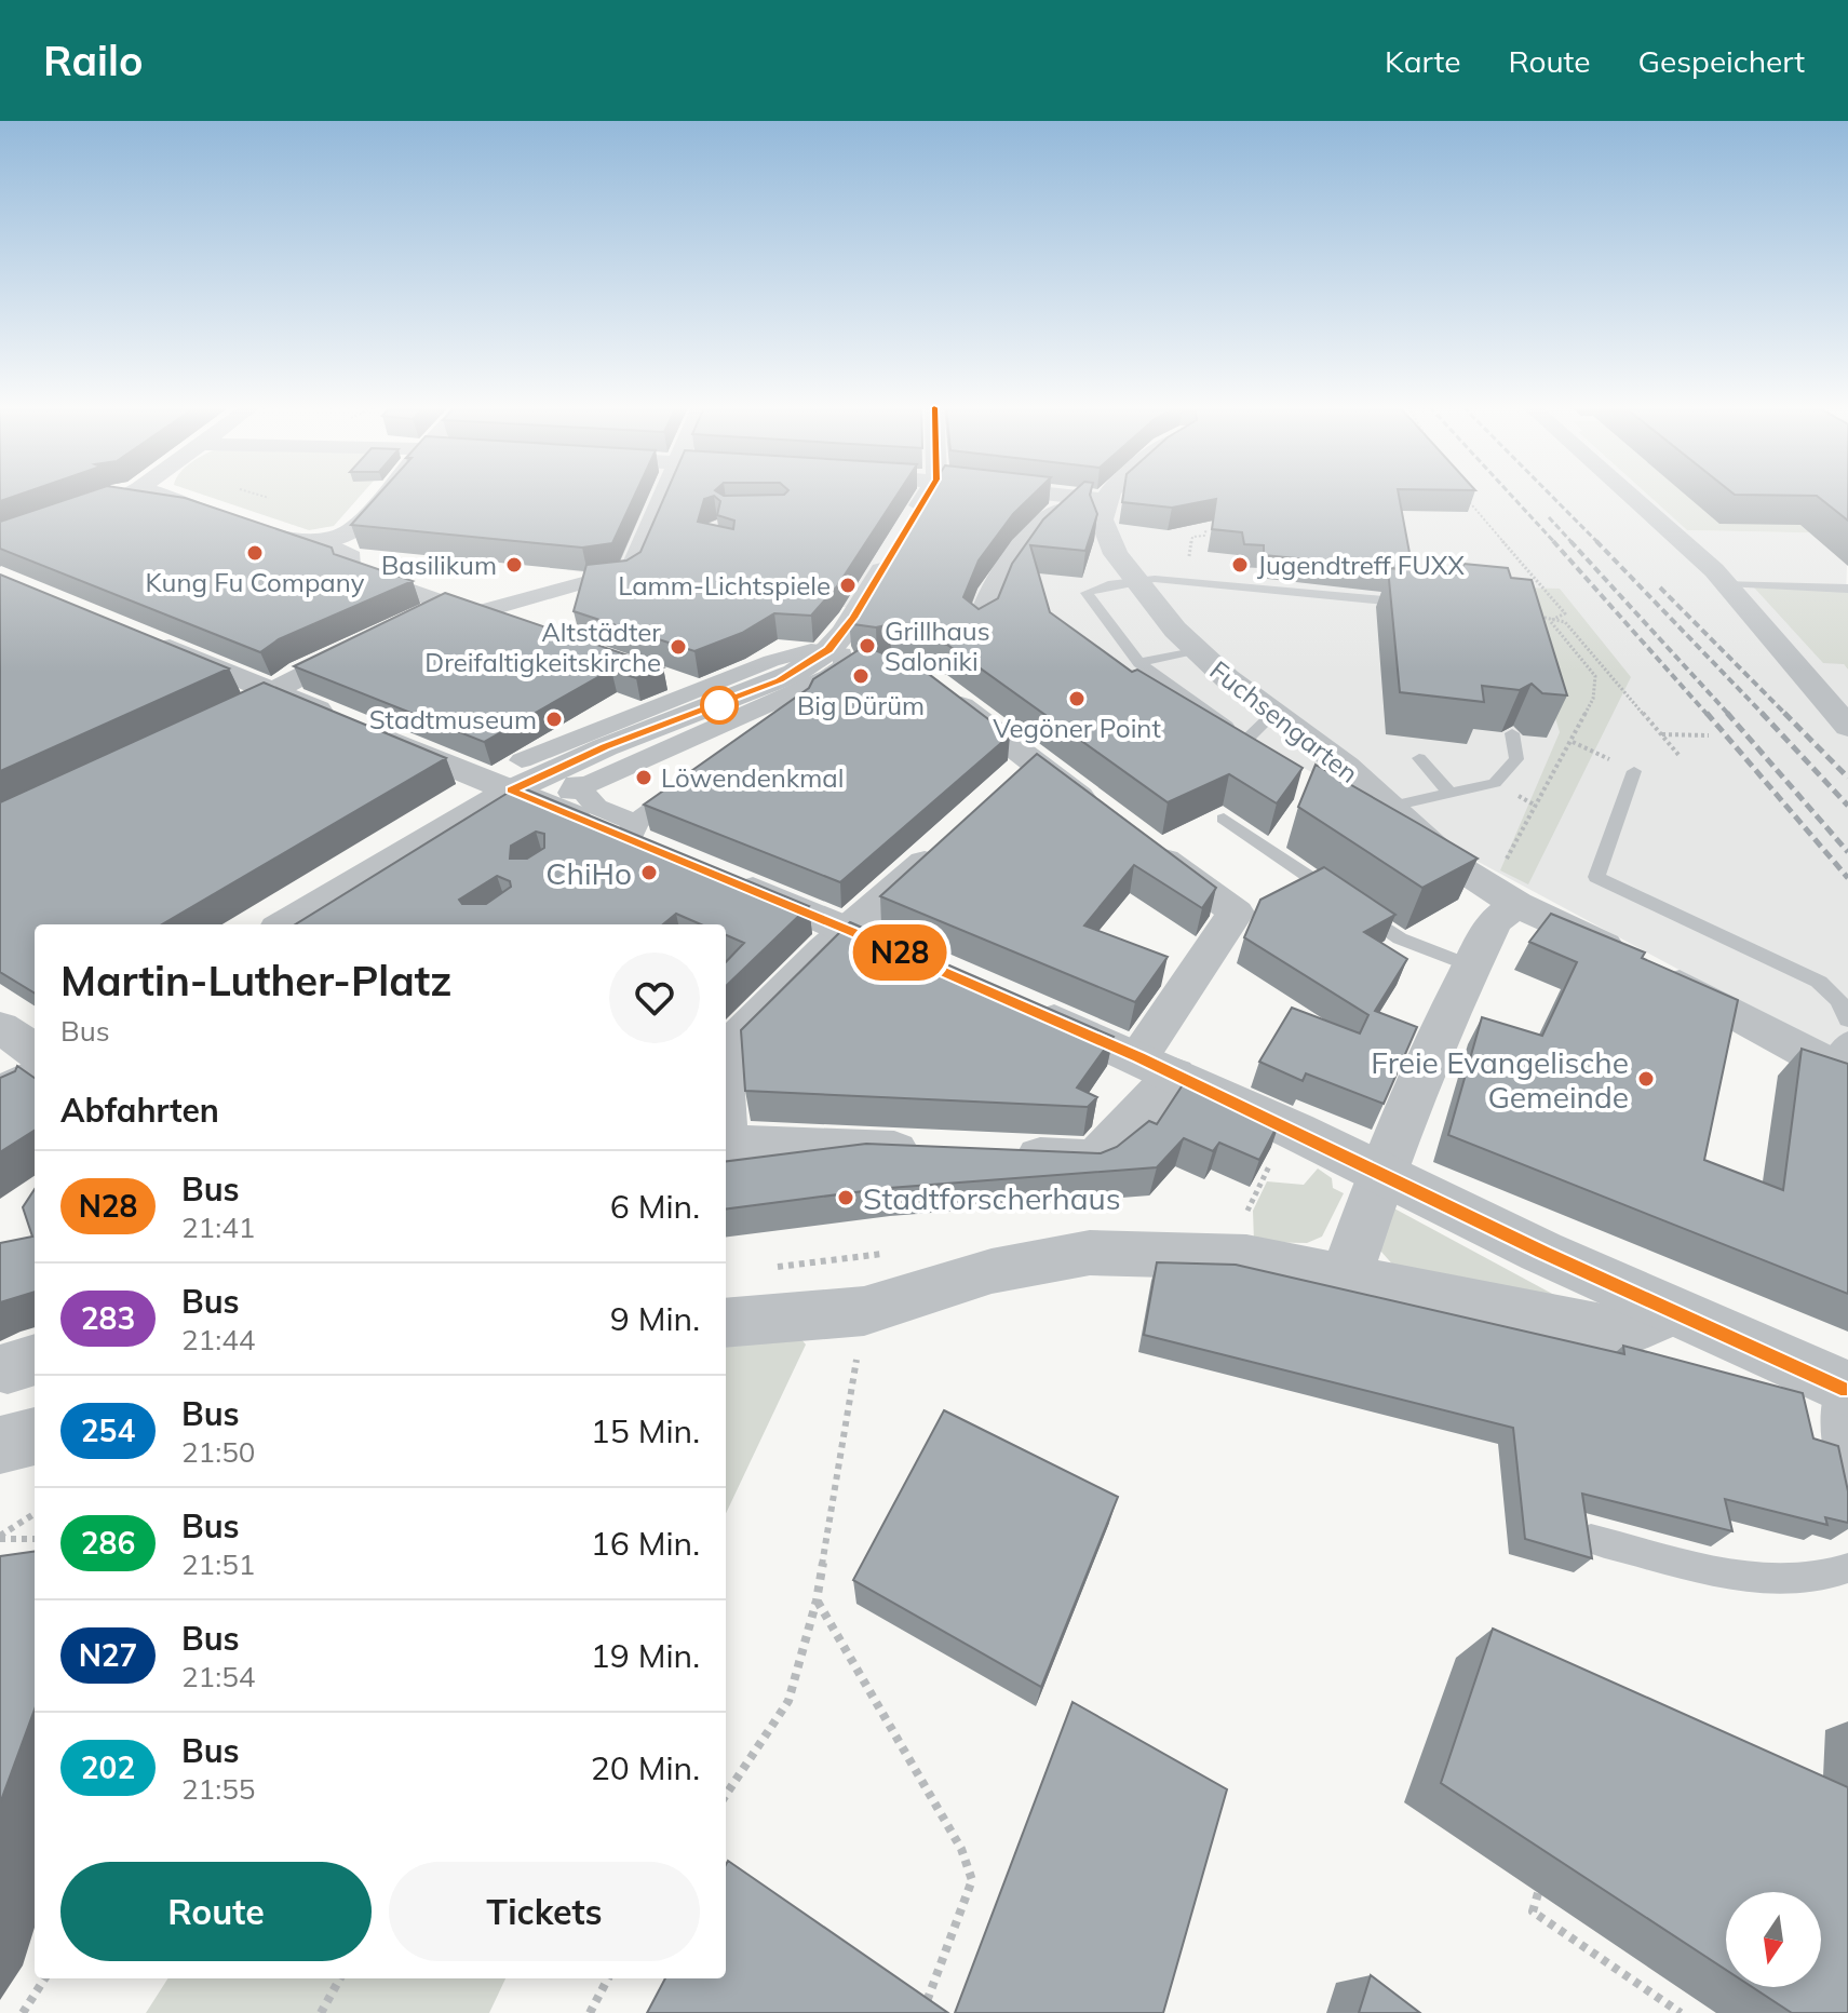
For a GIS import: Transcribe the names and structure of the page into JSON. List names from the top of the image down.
{
  "streets": {
    "street": ["Fuchsengarten"]
  },
  "places": [
    "Kung Fu Company",
    "Basilikum",
    "Jugendtreff FUXX",
    "Lamm-Lichtspiele",
    "Grillhaus Saloniki",
    "Altstädter Dreifaltigkeitskirche",
    "Big Dürüm",
    "Vegöner Point",
    "Stadtmuseum",
    "Löwendenkmal",
    "ChiHo",
    "Freie Evangelische Gemeinde",
    "Stadtforscherhaus"
  ],
  "lines": ["bus line N28"],
  "north": "bottom",
  "page": {
    "header": "Railo",
    "nav": ["Karte", "Route", "Gespeichert"],
    "on_map": "N28",
    "heading": [
      ["Martin-Luther-Platz", "Bus"],
      "Abfahrten"
    ],
    "list": [
      {
        "mark": "N28",
        "name": "Bus",
        "note": "21:41",
        "value": "6 Min."
      },
      {
        "mark": "283",
        "name": "Bus",
        "note": "21:44",
        "value": "9 Min."
      },
      {
        "mark": "254",
        "name": "Bus",
        "note": "21:50",
        "value": "15 Min."
      },
      {
        "mark": "286",
        "name": "Bus",
        "note": "21:51",
        "value": "16 Min."
      },
      {
        "mark": "N27",
        "name": "Bus",
        "note": "21:54",
        "value": "19 Min."
      },
      {
        "mark": "202",
        "name": "Bus",
        "note": "21:55",
        "value": "20 Min."
      }
    ],
    "buttons": ["Route", "Tickets"]
  }
}
